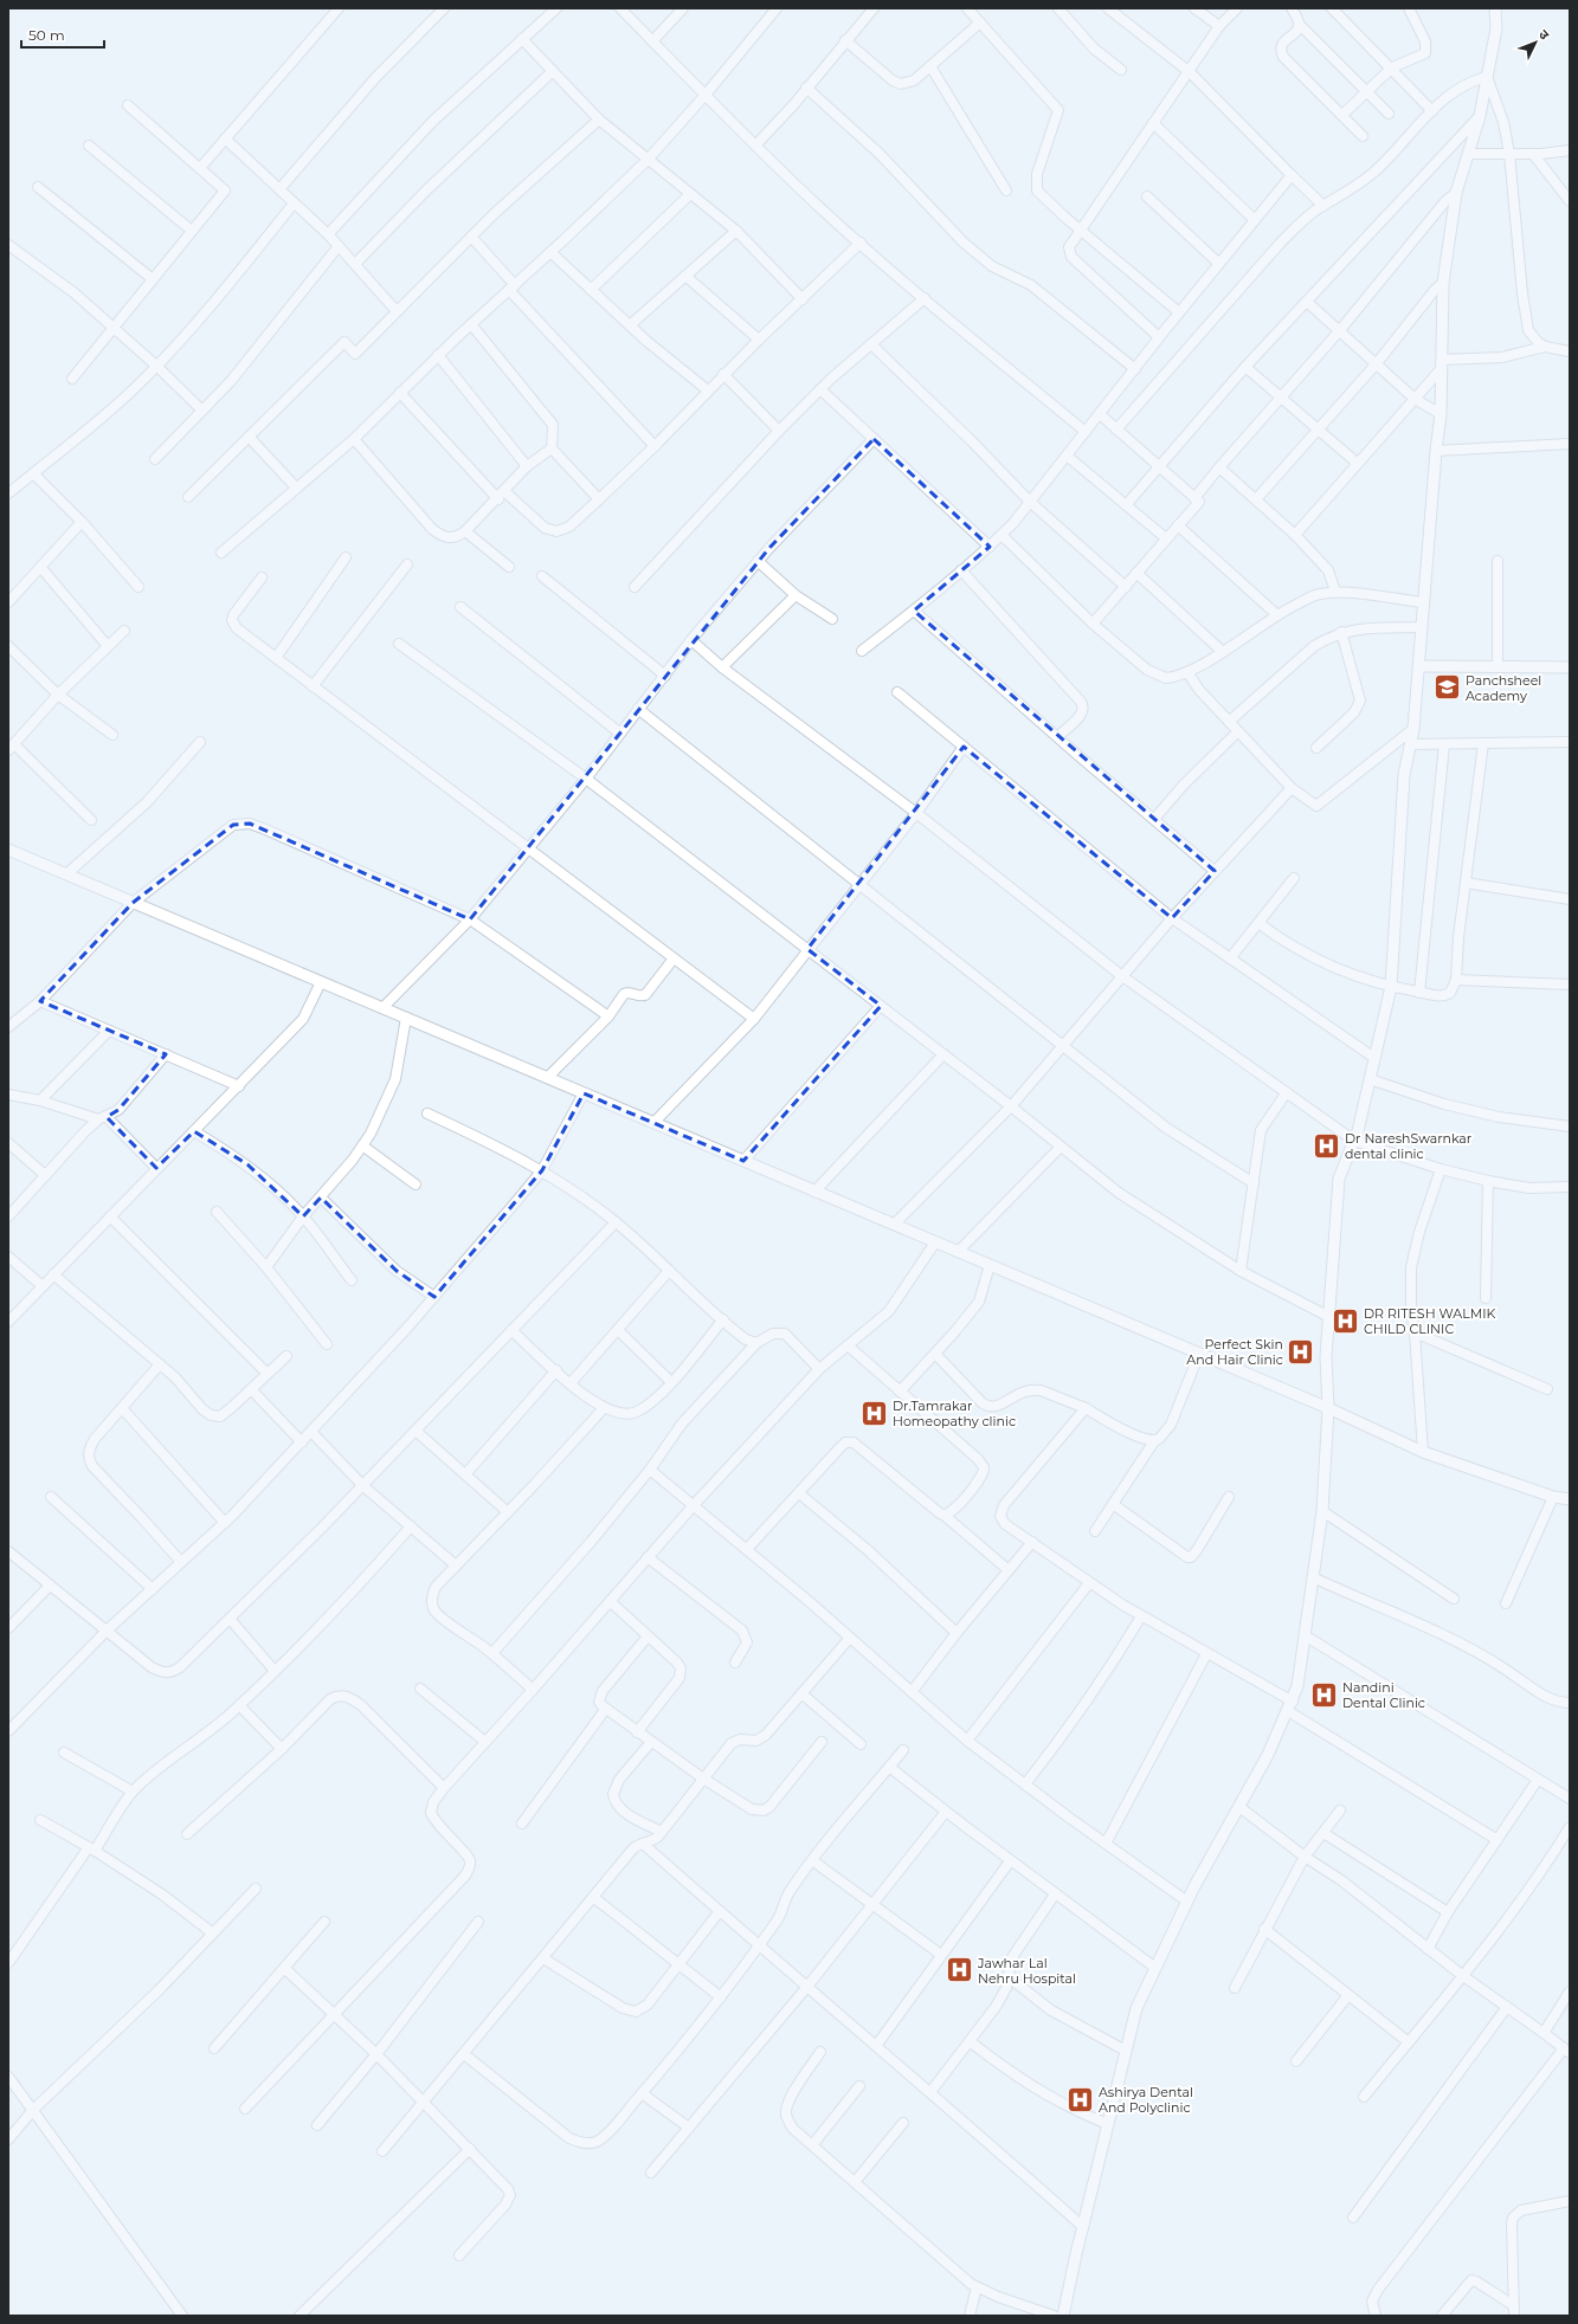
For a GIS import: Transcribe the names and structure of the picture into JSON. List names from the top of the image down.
{
  "places": {
    "school or university": ["Panchsheel Academy"],
    "hospital": [
      "Dr NareshSwarnkar dental clinic",
      "DR RITESH WALMIK CHILD CLINIC",
      "Perfect Skin And Hair Clinic",
      "Dr.Tamrakar Homeopathy clinic",
      "Nandini Dental Clinic",
      "Jawhar Lal Nehru Hospital",
      "Ashirya Dental And Polyclinic"
    ]
  },
  "scale_bar": "50 m",
  "north": "top right"
}
